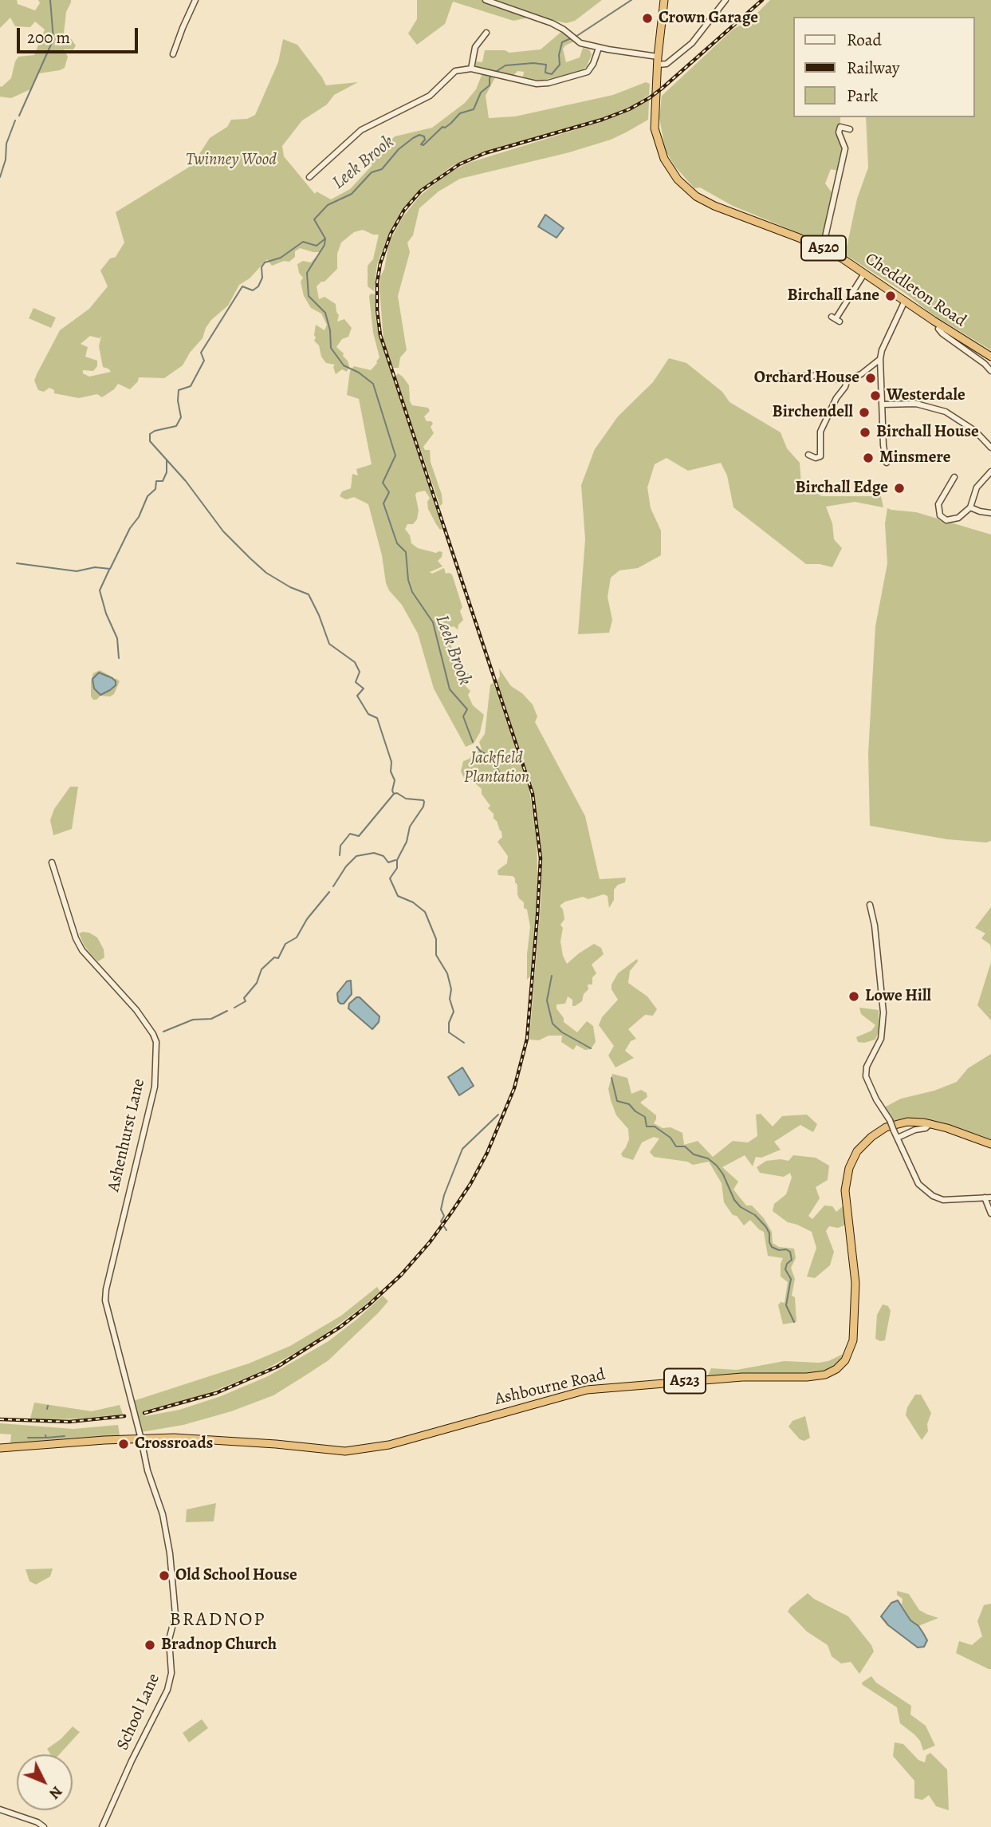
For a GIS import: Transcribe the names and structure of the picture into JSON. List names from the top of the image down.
{
  "streets": {
    "highway": [
      "A520",
      "Cheddleton Road",
      "A523",
      "Ashbourne Road"
    ],
    "street": ["Ashenhurst Lane", "School Lane"]
  },
  "crossings": [
    ["A520", "Cheddleton Road"],
    ["Ashenhurst Lane", "Ashbourne Road"],
    ["Ashenhurst Lane", "School Lane"],
    ["Ashbourne Road", "School Lane"]
  ],
  "districts": ["BRADNOP"],
  "water": ["Leek Brook"],
  "parks": ["Twinney Wood", "Jackfield Plantation"],
  "places": [
    "Crown Garage",
    "Birchall Lane",
    "Orchard House",
    "Westerdale",
    "Birchendell",
    "Birchall House",
    "Minsmere",
    "Birchall Edge",
    "Lowe Hill",
    "Crossroads",
    "Old School House",
    "Bradnop Church"
  ],
  "legend": ["Road", "Railway", "Park"],
  "scale_bar": "200 m",
  "north": "bottom right"
}
